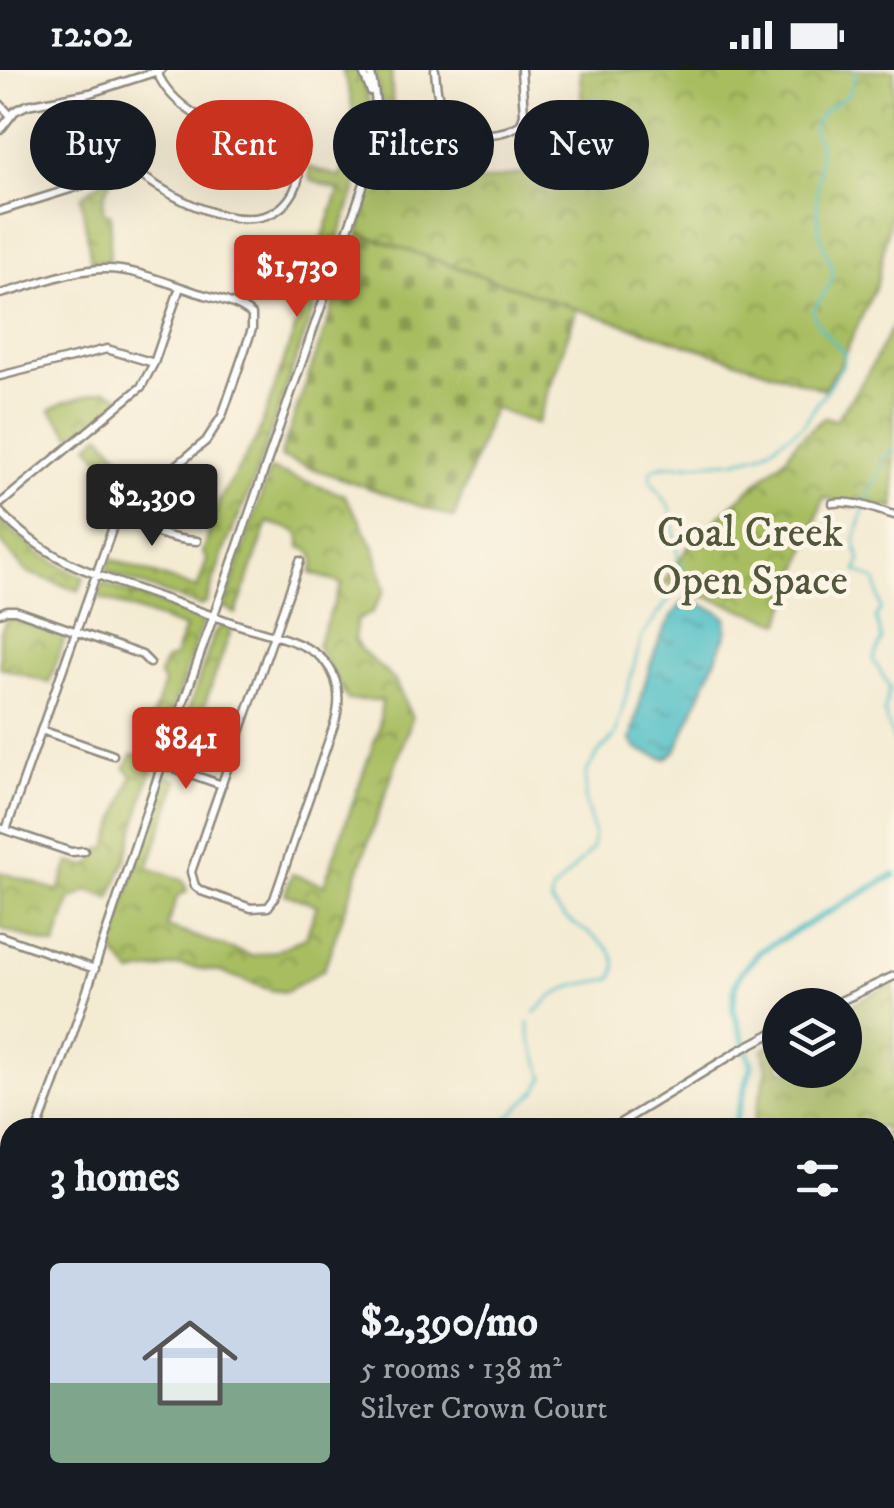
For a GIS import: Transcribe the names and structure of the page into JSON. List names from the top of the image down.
{
  "parks": ["Coal Creek Open Space"],
  "page": {
    "status": "12:02",
    "chip": [
      "Buy",
      "Rent",
      "Filters",
      "New"
    ],
    "price": ["$1,730", "$2,390", "$841"],
    "heading": "3 homes",
    "list": [
      {
        "name": "$2,390/mo",
        "note": "5 rooms · 138 m² · Silver Crown Court"
      }
    ]
  }
}
